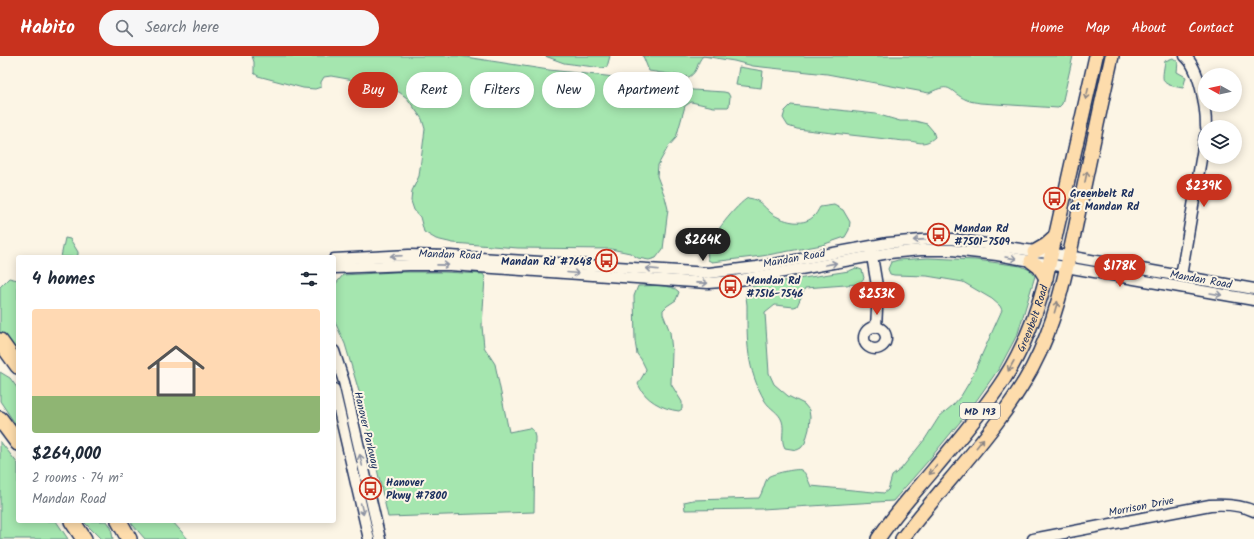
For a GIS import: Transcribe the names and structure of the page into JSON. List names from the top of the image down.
{
  "streets": {
    "main road": ["Greenbelt Road", "MD 193"],
    "street": ["Mandan Road", "Hanover Parkway", "Morrison Drive"]
  },
  "crossings": [
    ["Mandan Road", "Greenbelt Road"]
  ],
  "places": {
    "bus stop": [
      "Greenbelt Rd at Mandan Rd",
      "Mandan Rd #7501-7509",
      "Mandan Rd #7648",
      "Mandan Rd #7516-7546",
      "Hanover Pkwy #7800"
    ]
  },
  "north": "left",
  "page": {
    "header": "Habito",
    "search": "Search here",
    "nav": [
      "Home",
      "Map",
      "About",
      "Contact"
    ],
    "chip": [
      "Buy",
      "Rent",
      "Filters",
      "New",
      "Apartment"
    ],
    "price": [
      "$239K",
      "$264K",
      "$178K",
      "$253K"
    ],
    "heading": "4 homes",
    "list": [
      {
        "name": "$264,000",
        "note": "2 rooms · 74 m² · Mandan Road"
      }
    ]
  }
}
